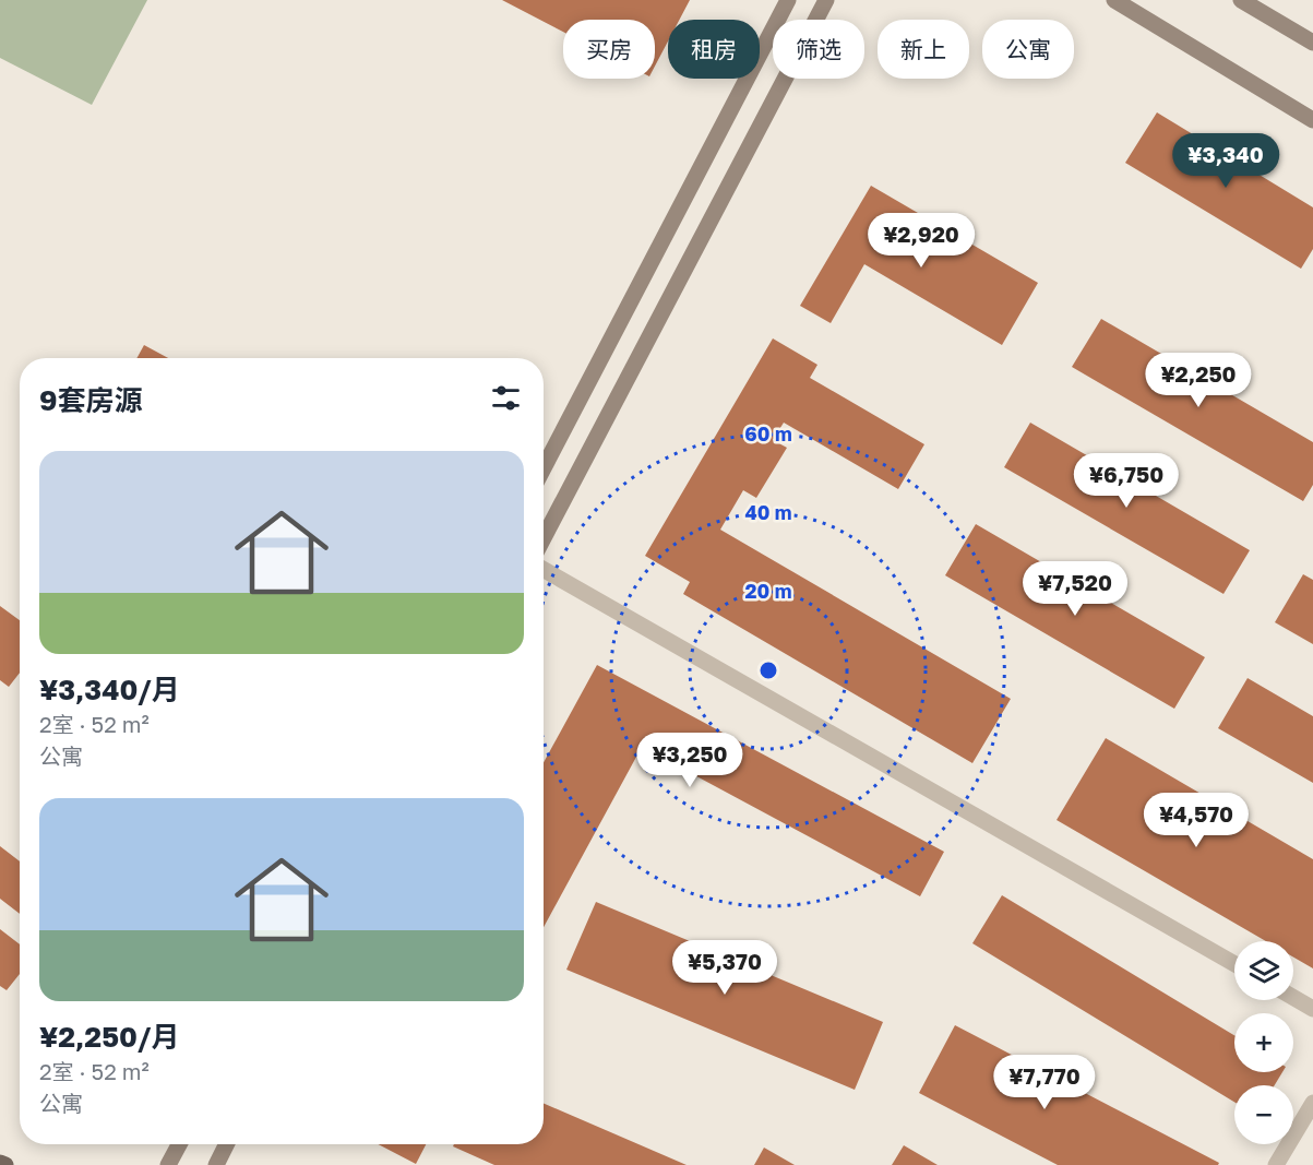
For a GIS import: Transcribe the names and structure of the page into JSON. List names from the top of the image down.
{
  "page": {
    "chip": [
      "买房",
      "租房",
      "筛选",
      "新上",
      "公寓"
    ],
    "price": [
      "¥3,340",
      "¥2,920",
      "¥2,250",
      "¥6,750",
      "¥7,520",
      "¥3,250",
      "¥4,570",
      "¥5,370",
      "¥7,770"
    ],
    "heading": "9套房源",
    "list": [
      {
        "name": "¥3,340/月",
        "note": "2室 · 52 m² · 公寓"
      },
      {
        "name": "¥2,250/月",
        "note": "2室 · 52 m² · 公寓"
      }
    ],
    "map_buttons": ["+", "−"]
  },
  "rings": ["60 m", "40 m", "20 m"]
}
